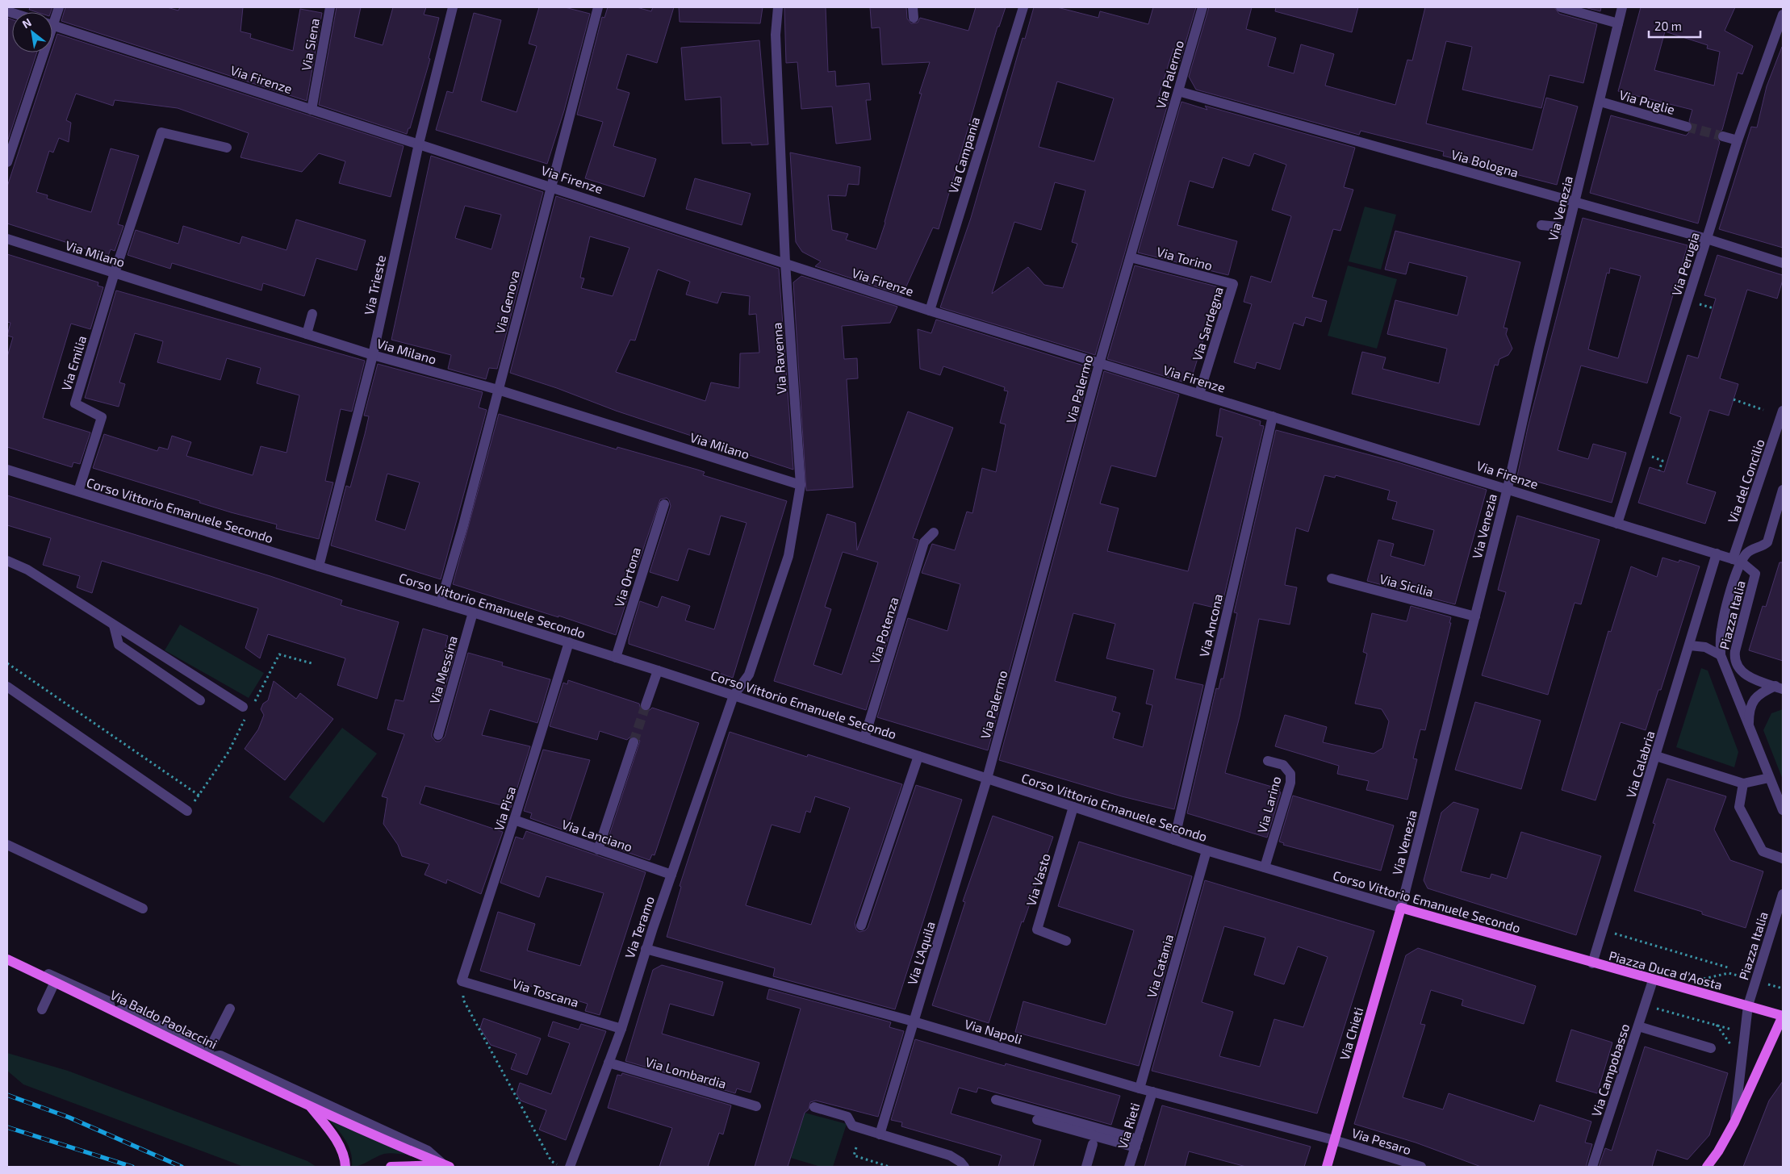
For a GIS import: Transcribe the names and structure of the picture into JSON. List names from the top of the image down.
{
  "streets": {
    "main road": [
      "Corso Vittorio Emanuele Secondo",
      "Piazza Duca d'Aosta",
      "Via Baldo Paolaccini",
      "Via Chieti"
    ],
    "street": [
      "Via Siena",
      "Via Palermo",
      "Via Firenze",
      "Via Puglie",
      "Via Campania",
      "Via Bologna",
      "Via Venezia",
      "Via Milano",
      "Via Torino",
      "Via Perugia",
      "Via Trieste",
      "Via Genova",
      "Via Sardegna",
      "Via Ravenna",
      "Via Emilia",
      "Via del Concilio",
      "Via Ortona",
      "Via Sicilia",
      "Piazza Italia",
      "Via Ancona",
      "Via Potenza",
      "Via Messina",
      "Via Calabria",
      "Via Larino",
      "Via Pisa",
      "Via Lanciano",
      "Via Vasto",
      "Via Teramo",
      "Via L'Aquila",
      "Via Catania",
      "Via Toscana",
      "Via Napoli",
      "Via Campobasso",
      "Via Lombardia",
      "Via Rieti",
      "Via Pesaro"
    ]
  },
  "crossings": [
    ["Via Siena", "Via Firenze"],
    ["Via Palermo", "Via Firenze"],
    ["Via Palermo", "Via Bologna"],
    ["Via Palermo", "Via Torino"],
    ["Via Palermo", "Corso Vittorio Emanuele Secondo"],
    ["Via Palermo", "Via L'Aquila"],
    ["Via Firenze", "Via Campania"],
    ["Via Firenze", "Via Venezia"],
    ["Via Firenze", "Via Perugia"],
    ["Via Firenze", "Via Trieste"],
    ["Via Firenze", "Via Genova"],
    ["Via Firenze", "Via Sardegna"],
    ["Via Firenze", "Via Ravenna"],
    ["Via Firenze", "Via Ancona"],
    ["Via Firenze", "Via Calabria"],
    ["Via Puglie", "Via Venezia"],
    ["Via Bologna", "Via Venezia"],
    ["Via Bologna", "Via Perugia"],
    ["Via Venezia", "Corso Vittorio Emanuele Secondo"],
    ["Via Venezia", "Via Sicilia"],
    ["Via Venezia", "Via Chieti"],
    ["Via Milano", "Via Trieste"],
    ["Via Milano", "Via Genova"],
    ["Via Milano", "Via Ravenna"],
    ["Via Milano", "Via Emilia"],
    ["Via Torino", "Via Sardegna"],
    ["Via Trieste", "Corso Vittorio Emanuele Secondo"],
    ["Via Genova", "Corso Vittorio Emanuele Secondo"],
    ["Via Ravenna", "Corso Vittorio Emanuele Secondo"],
    ["Via Ravenna", "Via Teramo"],
    ["Via Emilia", "Corso Vittorio Emanuele Secondo"],
    ["Via del Concilio", "Piazza Italia"],
    ["Corso Vittorio Emanuele Secondo", "Via Ortona"],
    ["Corso Vittorio Emanuele Secondo", "Via Ancona"],
    ["Corso Vittorio Emanuele Secondo", "Via Potenza"],
    ["Corso Vittorio Emanuele Secondo", "Via Messina"],
    ["Corso Vittorio Emanuele Secondo", "Via Larino"],
    ["Corso Vittorio Emanuele Secondo", "Via Pisa"],
    ["Corso Vittorio Emanuele Secondo", "Via Vasto"],
    ["Corso Vittorio Emanuele Secondo", "Via Teramo"],
    ["Corso Vittorio Emanuele Secondo", "Via L'Aquila"],
    ["Corso Vittorio Emanuele Secondo", "Via Catania"],
    ["Corso Vittorio Emanuele Secondo", "Piazza Duca d'Aosta"],
    ["Corso Vittorio Emanuele Secondo", "Via Chieti"],
    ["Piazza Italia", "Piazza Duca d'Aosta"],
    ["Via Calabria", "Piazza Duca d'Aosta"],
    ["Via Pisa", "Via Lanciano"],
    ["Via Pisa", "Via Toscana"],
    ["Via Lanciano", "Via Teramo"],
    ["Via Teramo", "Via Toscana"],
    ["Via Teramo", "Via Napoli"],
    ["Via Teramo", "Via Lombardia"],
    ["Via L'Aquila", "Via Napoli"],
    ["Via Catania", "Via Napoli"],
    ["Piazza Duca d'Aosta", "Via Campobasso"],
    ["Via Napoli", "Via Chieti"],
    ["Via Napoli", "Via Rieti"],
    ["Via Napoli", "Via Pesaro"],
    ["Via Chieti", "Via Pesaro"]
  ],
  "scale_bar": "20 m",
  "north": "top left"
}
